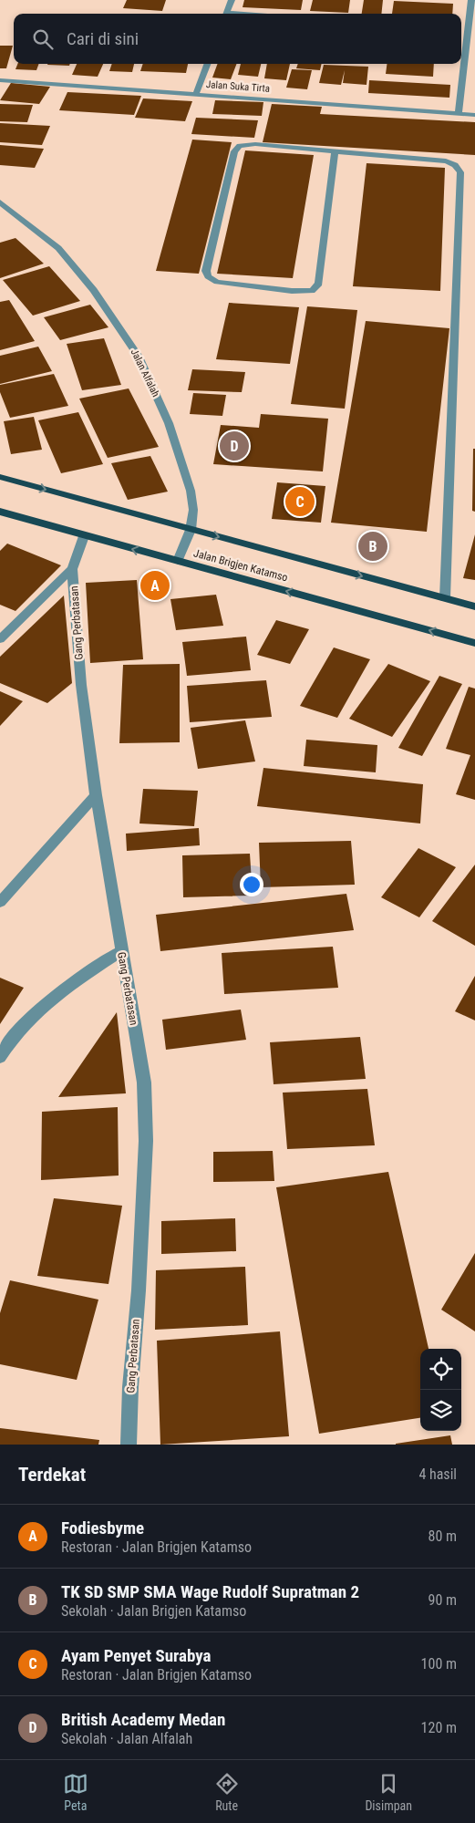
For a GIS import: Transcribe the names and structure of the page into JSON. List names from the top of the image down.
{
  "streets": {
    "main road": ["Jalan Brigjen Katamso"],
    "street": ["Jalan Suka Tirta", "Jalan Alfalah", "Gang Perbatasan"]
  },
  "crossings": [
    ["Jalan Alfalah", "Jalan Brigjen Katamso"],
    ["Jalan Brigjen Katamso", "Gang Perbatasan"]
  ],
  "page": {
    "search": "Cari di sini",
    "pins": [
      "D",
      "C",
      "B",
      "A"
    ],
    "heading": ["Terdekat", "4 hasil"],
    "list": [
      {
        "mark": "A",
        "name": "Fodiesbyme",
        "note": "Restoran · Jalan Brigjen Katamso",
        "value": "80 m"
      },
      {
        "mark": "B",
        "name": "TK SD SMP SMA Wage Rudolf Supratman 2",
        "note": "Sekolah · Jalan Brigjen Katamso",
        "value": "90 m"
      },
      {
        "mark": "C",
        "name": "Ayam Penyet Surabya",
        "note": "Restoran · Jalan Brigjen Katamso",
        "value": "100 m"
      },
      {
        "mark": "D",
        "name": "British Academy Medan",
        "note": "Sekolah · Jalan Alfalah",
        "value": "120 m"
      }
    ],
    "nav": ["Peta", "Rute", "Disimpan"]
  }
}
